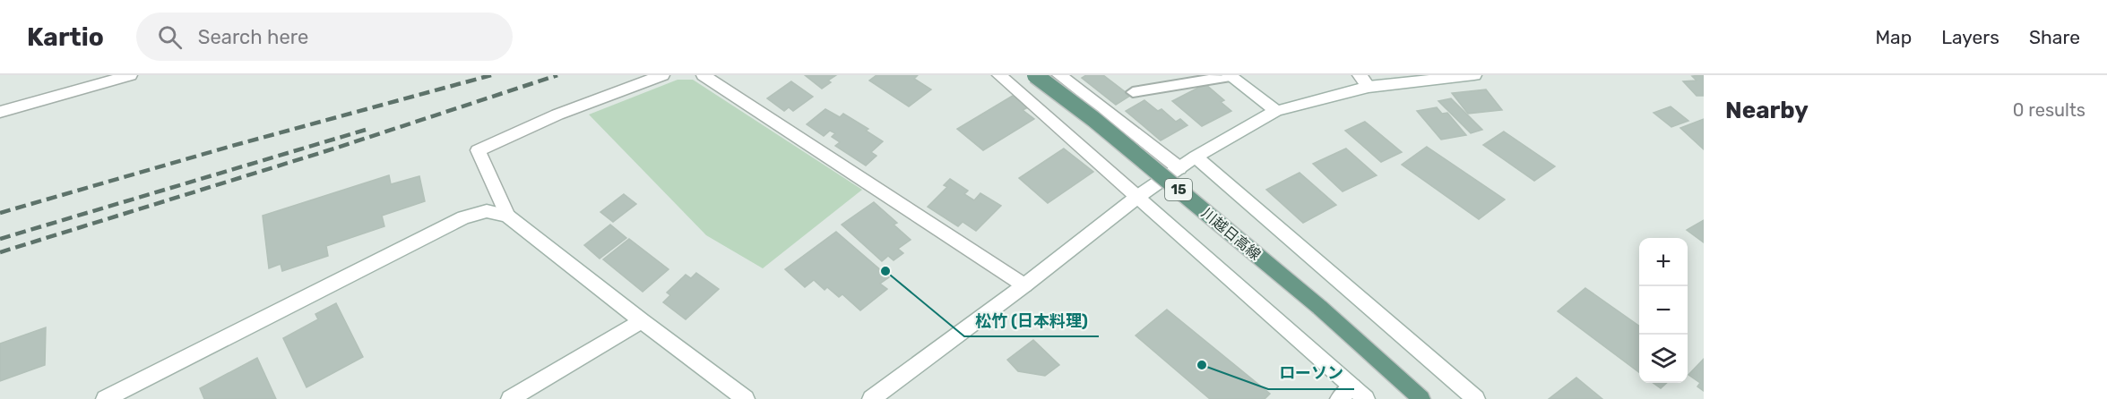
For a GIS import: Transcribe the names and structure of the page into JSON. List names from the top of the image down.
{
  "streets": {
    "main road": ["15", "川越日高線"]
  },
  "places": ["松竹 (日本料理)", "ローソン"],
  "page": {
    "header": "Kartio",
    "search": "Search here",
    "nav": ["Map", "Layers", "Share"],
    "heading": ["Nearby", "0 results"],
    "map_buttons": ["+", "−"]
  }
}
